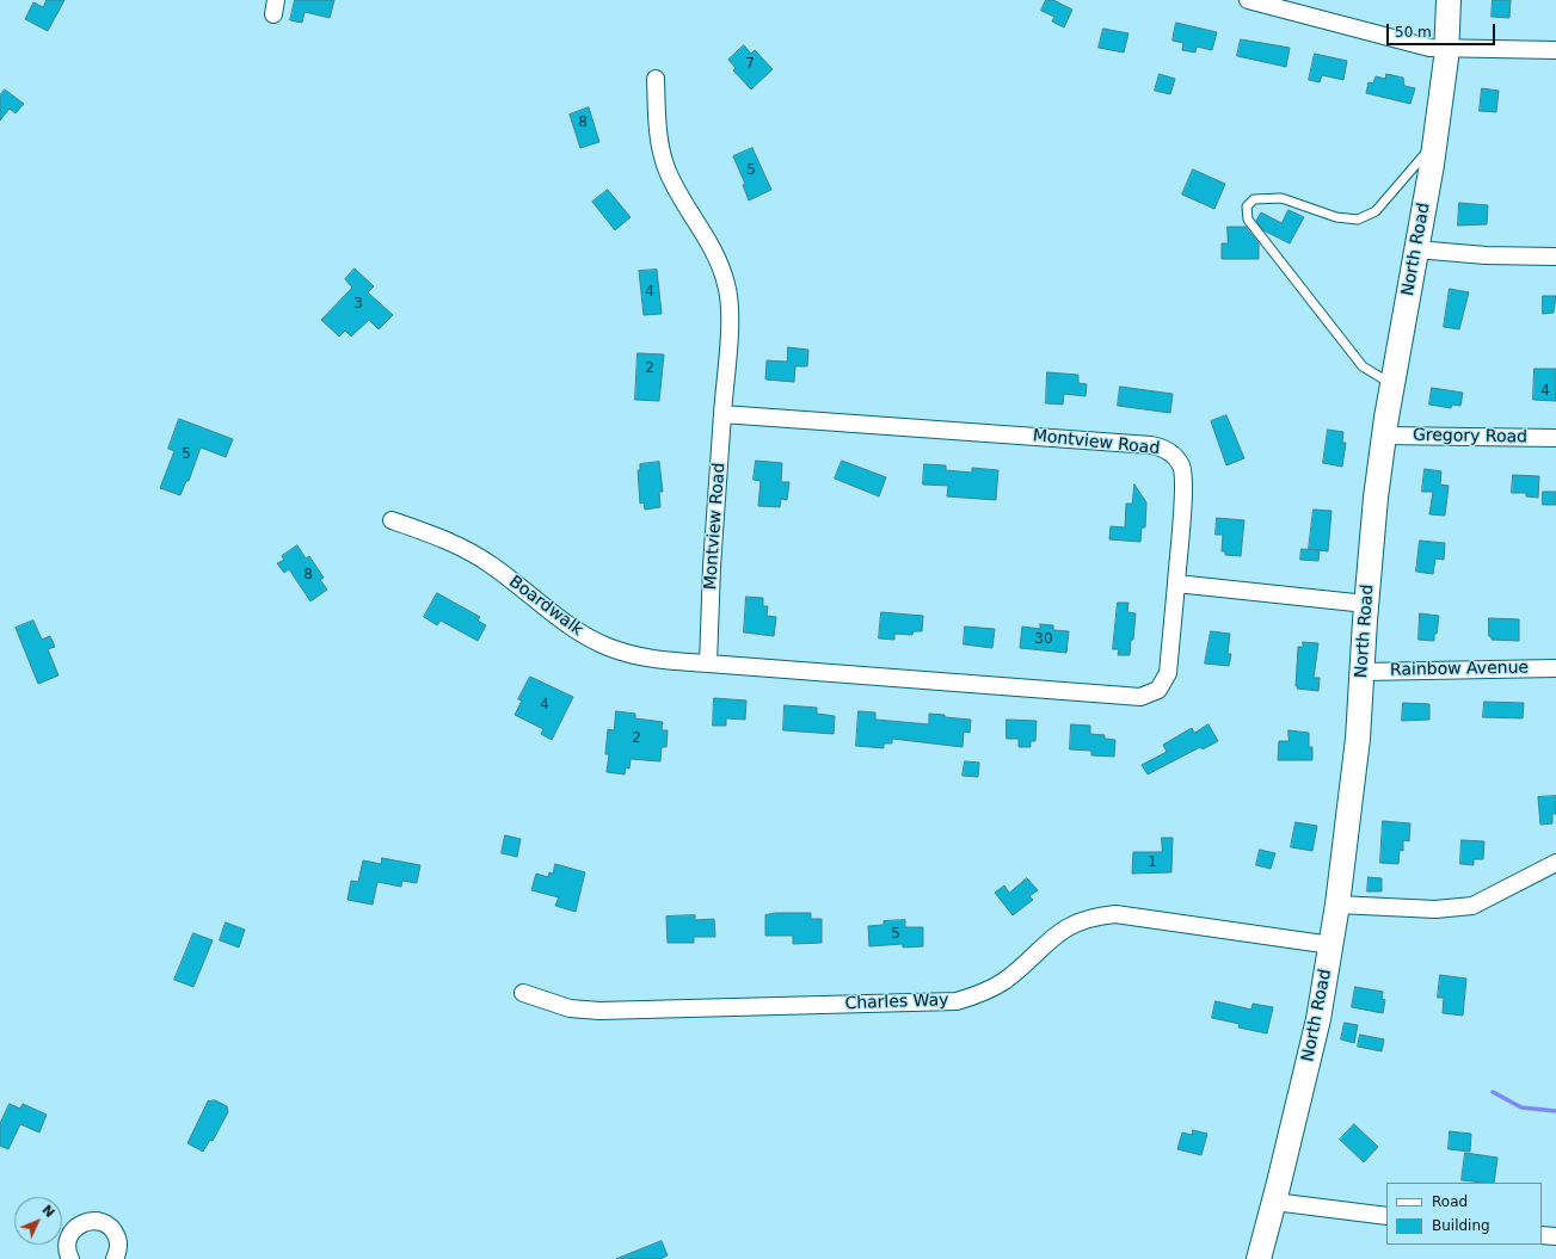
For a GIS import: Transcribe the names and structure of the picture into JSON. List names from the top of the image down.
{
  "streets": {
    "main road": ["North Road"],
    "street": [
      "Gregory Road",
      "Montview Road",
      "Boardwalk",
      "Rainbow Avenue",
      "Charles Way"
    ]
  },
  "crossings": [
    ["North Road", "Gregory Road"],
    ["North Road", "Rainbow Avenue"],
    ["North Road", "Charles Way"],
    ["Montview Road", "Boardwalk"]
  ],
  "house_numbers": [
    "7",
    "8",
    "5",
    "4",
    "3",
    "2",
    "4",
    "5",
    "8",
    "30",
    "4",
    "2",
    "1",
    "5"
  ],
  "legend": ["Road", "Building"],
  "scale_bar": "50 m",
  "north": "top right"
}
